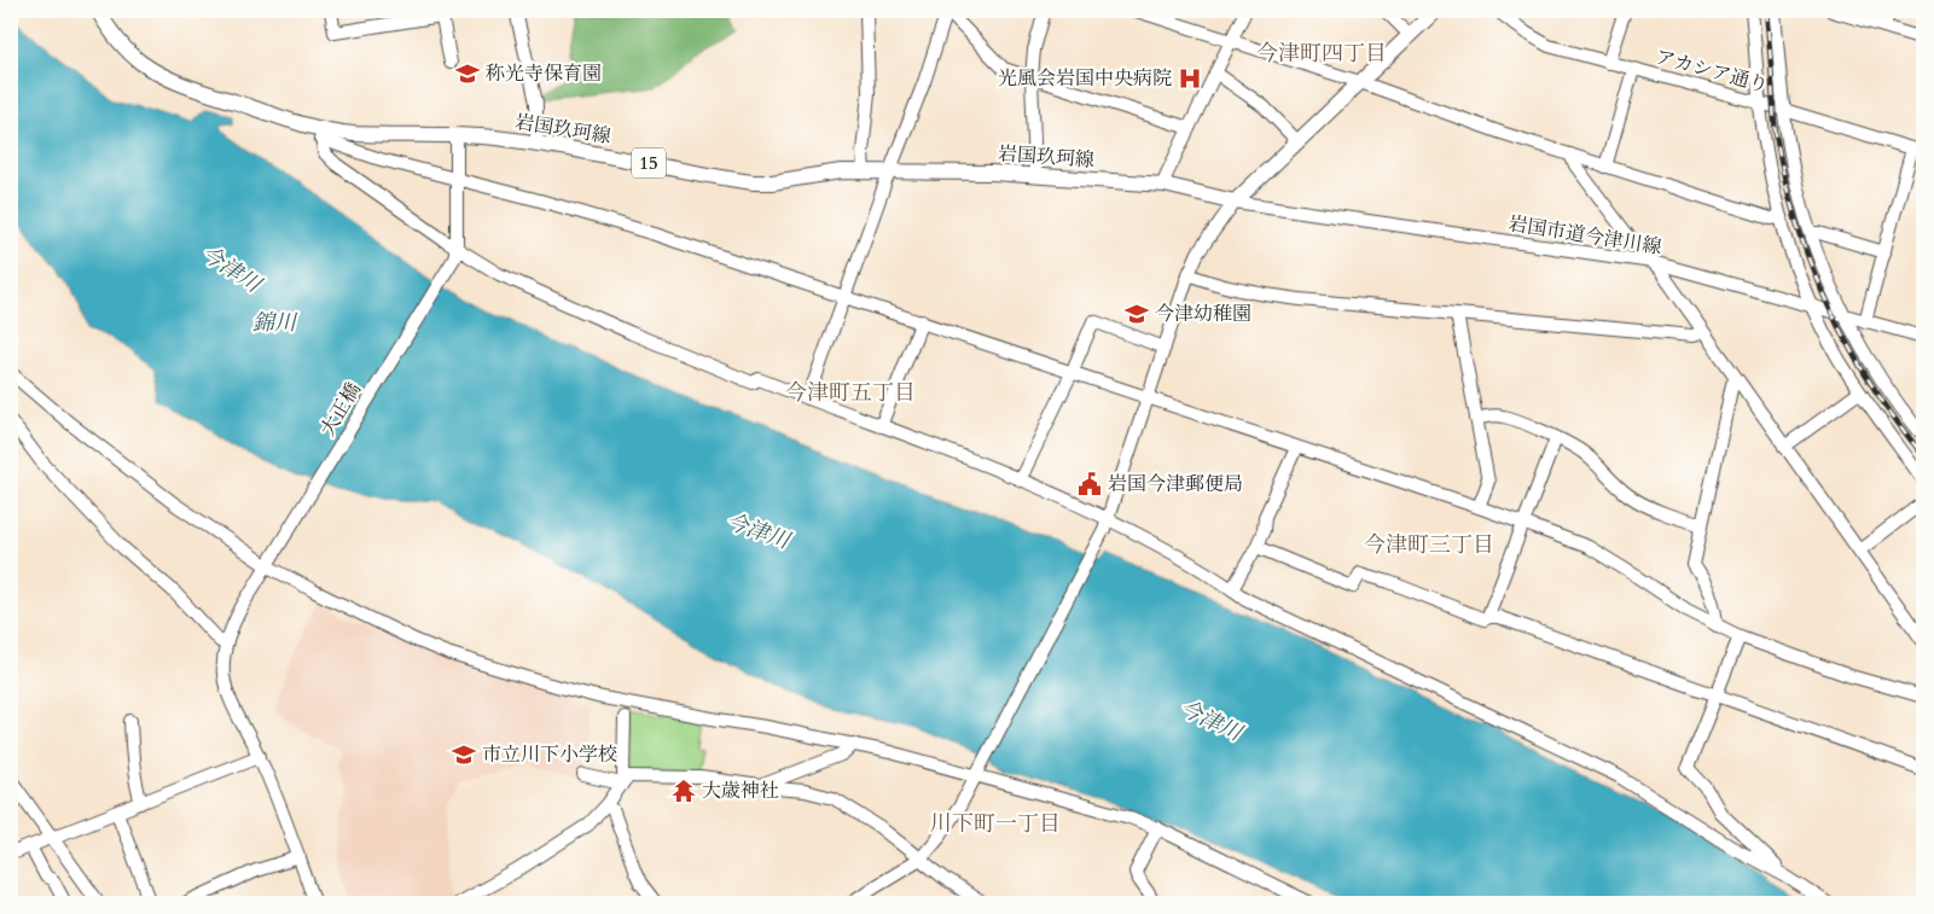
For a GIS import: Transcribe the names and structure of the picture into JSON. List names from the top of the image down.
{
  "streets": {
    "main road": ["岩国玖珂線", "15"],
    "street": ["アカシア通り", "岩国市道今津川線", "大正橋"]
  },
  "crossings": [
    ["岩国玖珂線", "岩国市道今津川線"]
  ],
  "districts": [
    "今津町四丁目",
    "今津町五丁目",
    "今津町三丁目",
    "川下町一丁目"
  ],
  "water": ["今津川", "錦川"],
  "places": {
    "school or university": ["称光寺保育園", "今津幼稚園", "市立川下小学校"],
    "hospital": ["光風会岩国中央病院"],
    "public building": ["岩国今津郵便局"],
    "temple": ["大歳神社"]
  }
}
